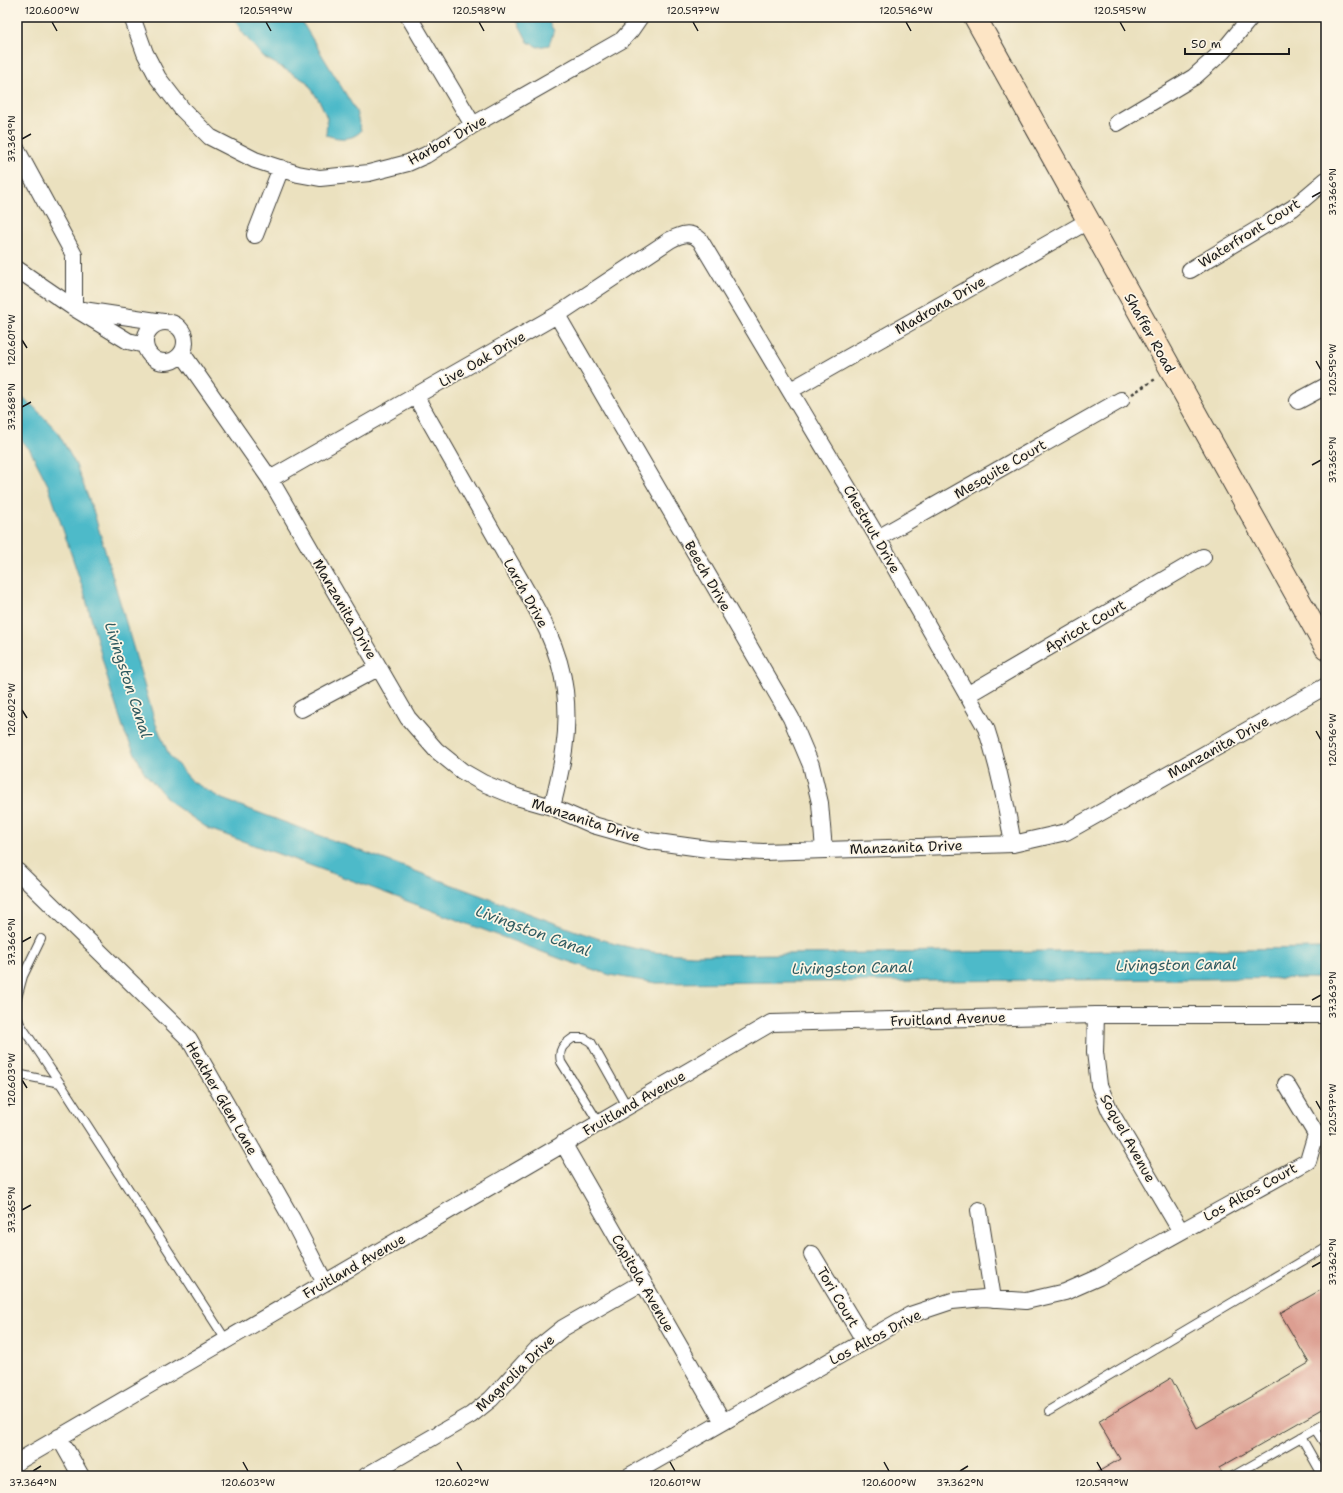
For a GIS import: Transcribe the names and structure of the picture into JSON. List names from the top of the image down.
{
  "streets": {
    "main road": ["Shaffer Road"],
    "street": [
      "Harbor Drive",
      "Waterfront Court",
      "Madrona Drive",
      "Live Oak Drive",
      "Mesquite Court",
      "Chestnut Drive",
      "Beech Drive",
      "Larch Drive",
      "Manzanita Drive",
      "Apricot Court",
      "Fruitland Avenue",
      "Heather Glen Lane",
      "Soquel Avenue",
      "Los Altos Court",
      "Capitola Avenue",
      "Tori Court",
      "Los Altos Drive",
      "Magnolia Drive"
    ]
  },
  "crossings": [
    ["Madrona Drive", "Shaffer Road"],
    ["Madrona Drive", "Chestnut Drive"],
    ["Live Oak Drive", "Chestnut Drive"],
    ["Live Oak Drive", "Beech Drive"],
    ["Live Oak Drive", "Larch Drive"],
    ["Live Oak Drive", "Manzanita Drive"],
    ["Mesquite Court", "Chestnut Drive"],
    ["Chestnut Drive", "Manzanita Drive"],
    ["Chestnut Drive", "Apricot Court"],
    ["Beech Drive", "Manzanita Drive"],
    ["Larch Drive", "Manzanita Drive"],
    ["Fruitland Avenue", "Heather Glen Lane"],
    ["Fruitland Avenue", "Soquel Avenue"],
    ["Fruitland Avenue", "Capitola Avenue"],
    ["Soquel Avenue", "Los Altos Court"],
    ["Soquel Avenue", "Los Altos Drive"],
    ["Los Altos Court", "Los Altos Drive"],
    ["Capitola Avenue", "Los Altos Drive"],
    ["Capitola Avenue", "Magnolia Drive"],
    ["Tori Court", "Los Altos Drive"]
  ],
  "water": ["Livingston Canal"],
  "scale_bar": "50 m",
  "coordinates": [
    "120.600°W",
    "120.599°W",
    "120.598°W",
    "120.597°W",
    "120.596°W",
    "120.595°W",
    "37.369°N",
    "37.366°N",
    "120.601°W",
    "37.368°N",
    "37.365°N",
    "120.602°W",
    "37.363°N",
    "120.603°W",
    "37.362°N",
    "37.364°N"
  ]
}
